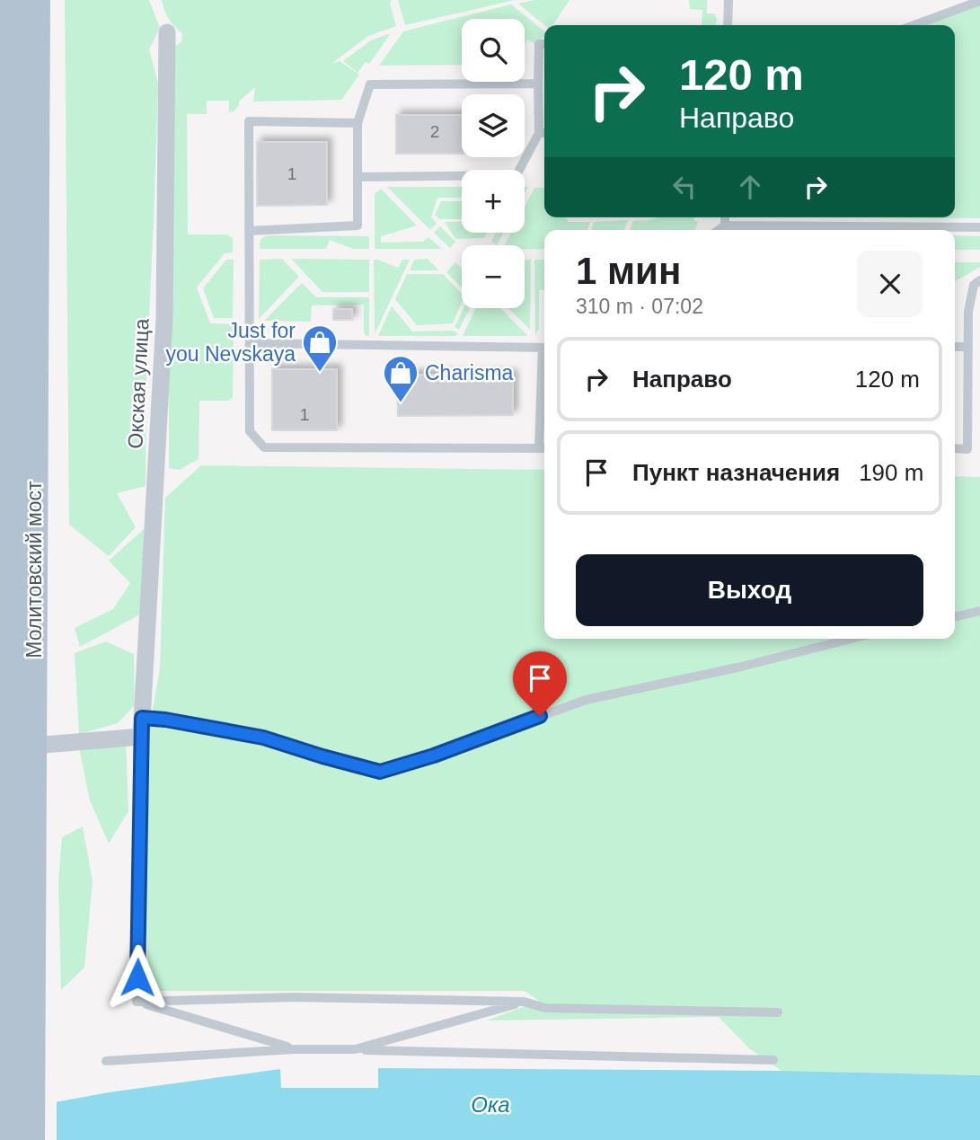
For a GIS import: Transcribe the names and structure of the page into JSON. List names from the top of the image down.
{
  "streets": {
    "main road": ["Молитовский мост"],
    "street": ["Окская улица"]
  },
  "water": ["Ока"],
  "places": {
    "shop": ["Just for you Nevskaya", "Charisma"]
  },
  "house_numbers": ["2", "1", "1"],
  "page": {
    "map_buttons": ["+", "−"],
    "turn": ["120 m", "Направо"],
    "heading": ["1 мин", "310 m · 07:02"],
    "list": [
      {
        "name": "Направо",
        "value": "120 m"
      },
      {
        "name": "Пункт назначения",
        "value": "190 m"
      }
    ],
    "buttons": "Выход"
  }
}
